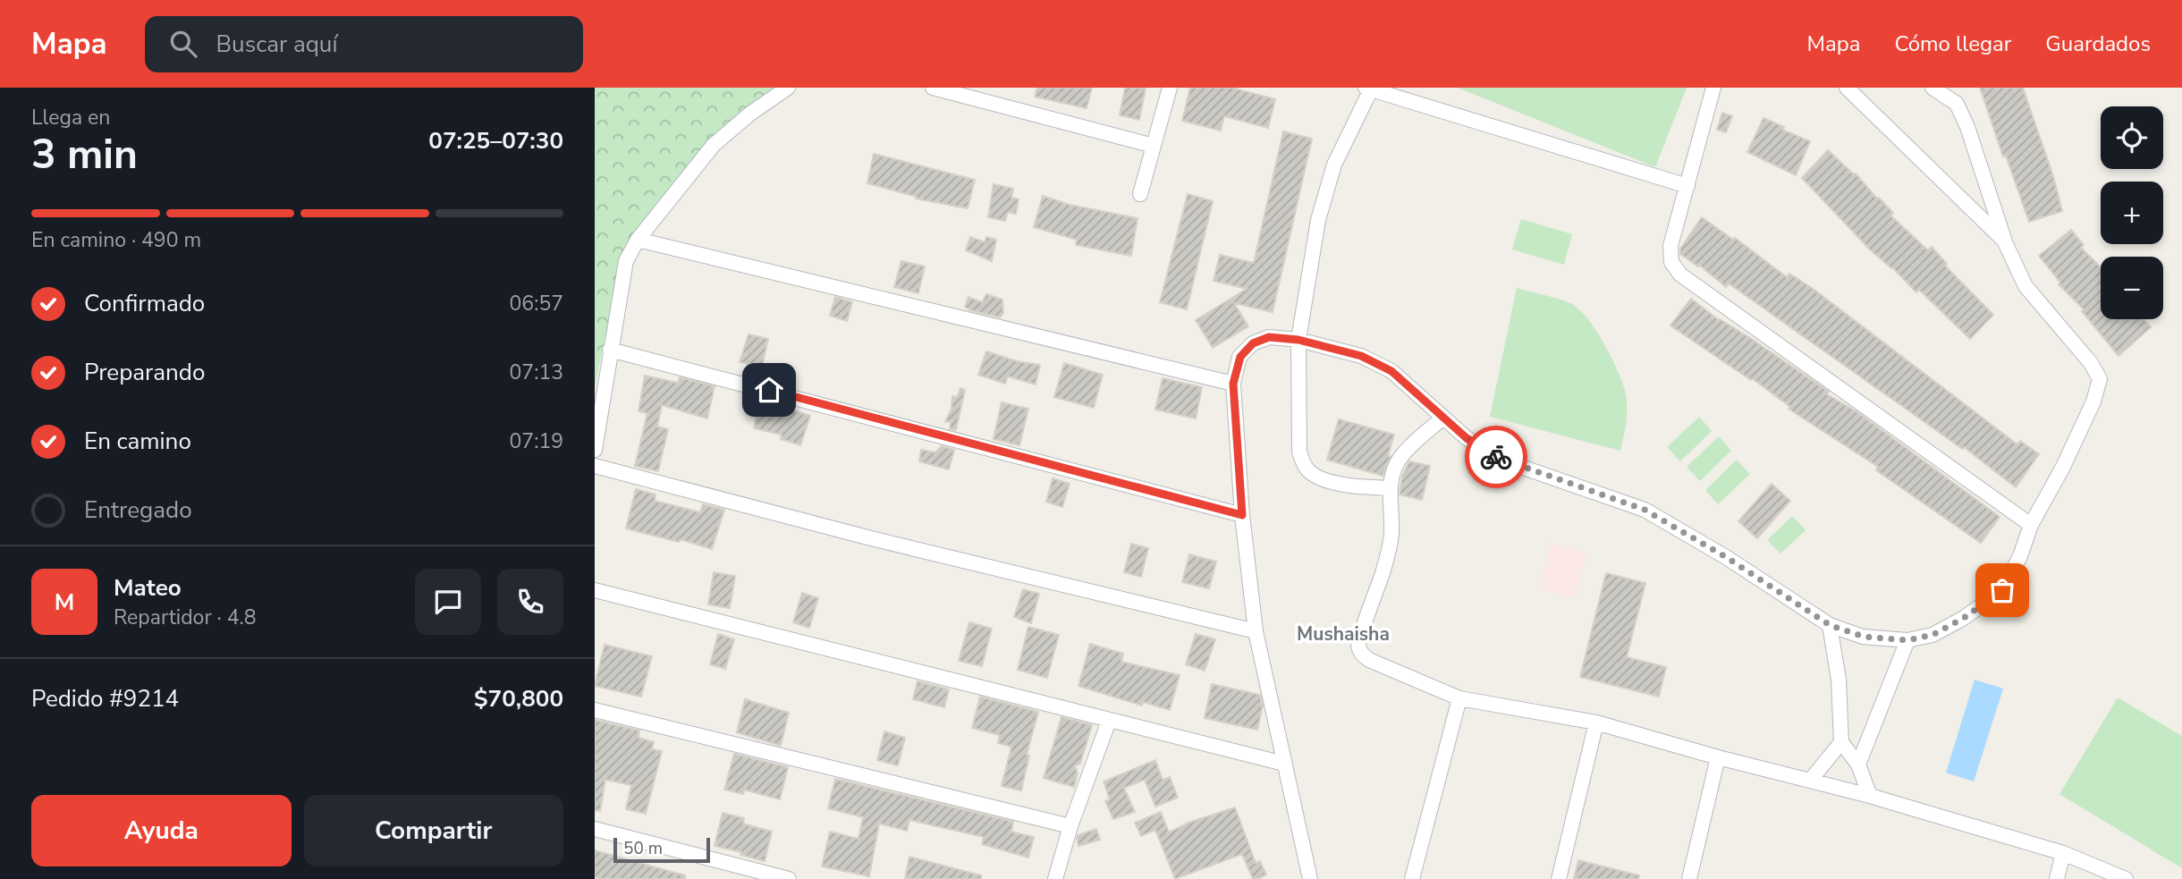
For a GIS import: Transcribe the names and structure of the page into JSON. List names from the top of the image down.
{
  "districts": ["Mushaisha"],
  "scale_bar": "50 m",
  "page": {
    "header": "Mapa",
    "search": "Buscar aquí",
    "nav": ["Mapa", "Cómo llegar", "Guardados"],
    "heading": ["3 min", "Llega en", "07:25–07:30"],
    "panel": [
      "Mateo",
      "Repartidor · 4.8",
      "Pedido #9214",
      "$70,800"
    ],
    "map_buttons": ["+", "−"],
    "bar": "En camino · 490 m",
    "list": [
      ["Confirmado", "06:57"],
      ["Preparando", "07:13"],
      ["En camino", "07:19"],
      "Entregado"
    ],
    "round": "M",
    "buttons": ["Ayuda", "Compartir"],
    "scale": "50 m"
  }
}
